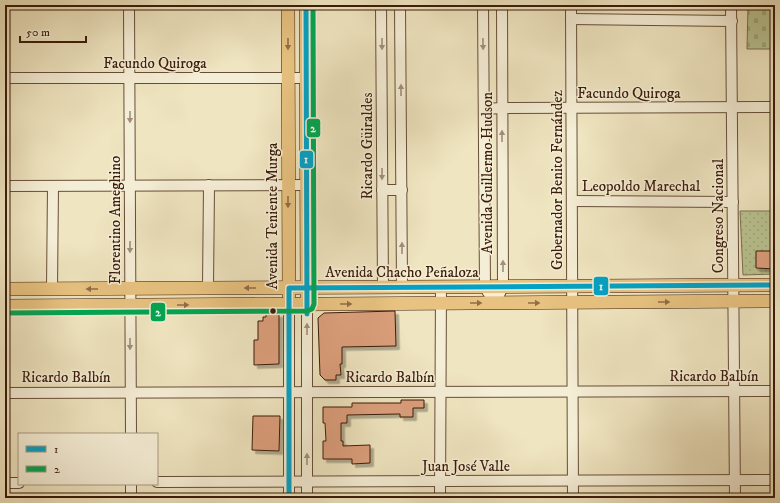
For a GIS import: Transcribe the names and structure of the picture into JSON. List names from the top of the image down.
{
  "streets": {
    "main road": ["Avenida Teniente Murga", "Avenida Chacho Peñaloza"],
    "street": [
      "Facundo Quiroga",
      "Ricardo Güiraldes",
      "Avenida Guillermo Hudson",
      "Gobernador Benito Fernández",
      "Leopoldo Marechal",
      "Congreso Nacional",
      "Florentino Ameghino",
      "Ricardo Balbín",
      "Juan José Valle"
    ]
  },
  "crossings": [
    ["Facundo Quiroga", "Avenida Guillermo Hudson"],
    ["Facundo Quiroga", "Gobernador Benito Fernández"],
    ["Facundo Quiroga", "Avenida Teniente Murga"],
    ["Facundo Quiroga", "Congreso Nacional"],
    ["Facundo Quiroga", "Florentino Ameghino"],
    ["Ricardo Güiraldes", "Avenida Chacho Peñaloza"],
    ["Avenida Guillermo Hudson", "Avenida Chacho Peñaloza"],
    ["Gobernador Benito Fernández", "Leopoldo Marechal"],
    ["Gobernador Benito Fernández", "Avenida Chacho Peñaloza"],
    ["Gobernador Benito Fernández", "Ricardo Balbín"],
    ["Gobernador Benito Fernández", "Juan José Valle"],
    ["Leopoldo Marechal", "Congreso Nacional"],
    ["Avenida Teniente Murga", "Avenida Chacho Peñaloza"],
    ["Avenida Teniente Murga", "Ricardo Balbín"],
    ["Avenida Teniente Murga", "Juan José Valle"],
    ["Congreso Nacional", "Avenida Chacho Peñaloza"],
    ["Congreso Nacional", "Ricardo Balbín"],
    ["Congreso Nacional", "Juan José Valle"],
    ["Florentino Ameghino", "Avenida Chacho Peñaloza"],
    ["Florentino Ameghino", "Ricardo Balbín"]
  ],
  "lines": ["transit line 1", "transit line 2"],
  "legend": ["1", "2"],
  "scale_bar": "50 m"
}
